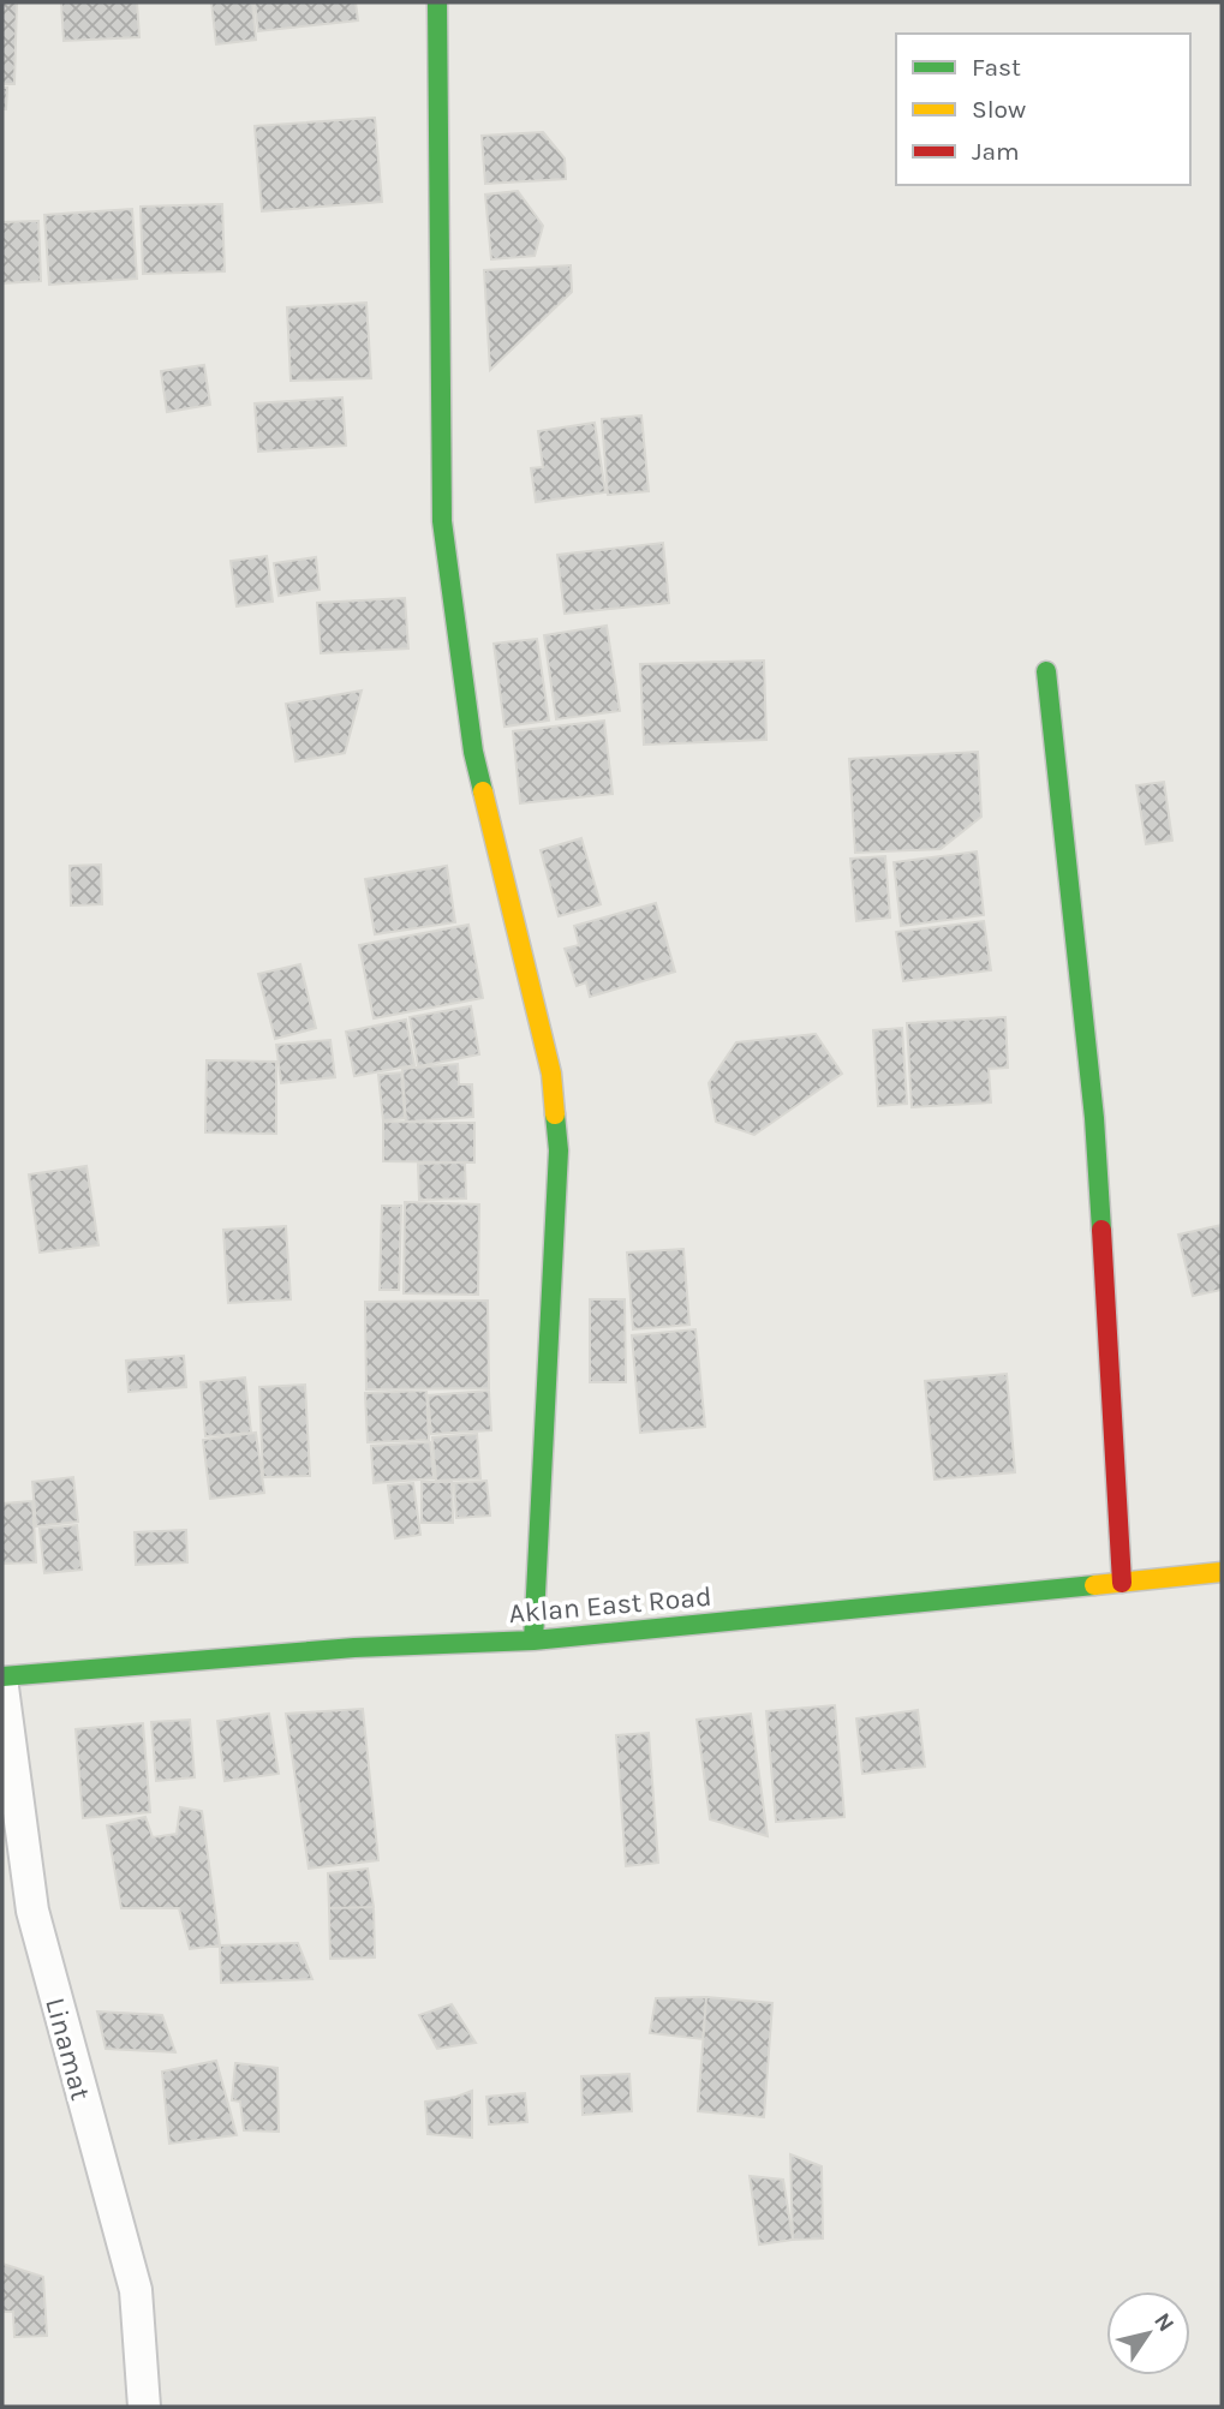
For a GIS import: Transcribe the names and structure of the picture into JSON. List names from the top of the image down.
{
  "streets": {
    "street": ["Aklan East Road", "Linamat"]
  },
  "legend": ["Fast", "Slow", "Jam"],
  "north": "top right"
}
